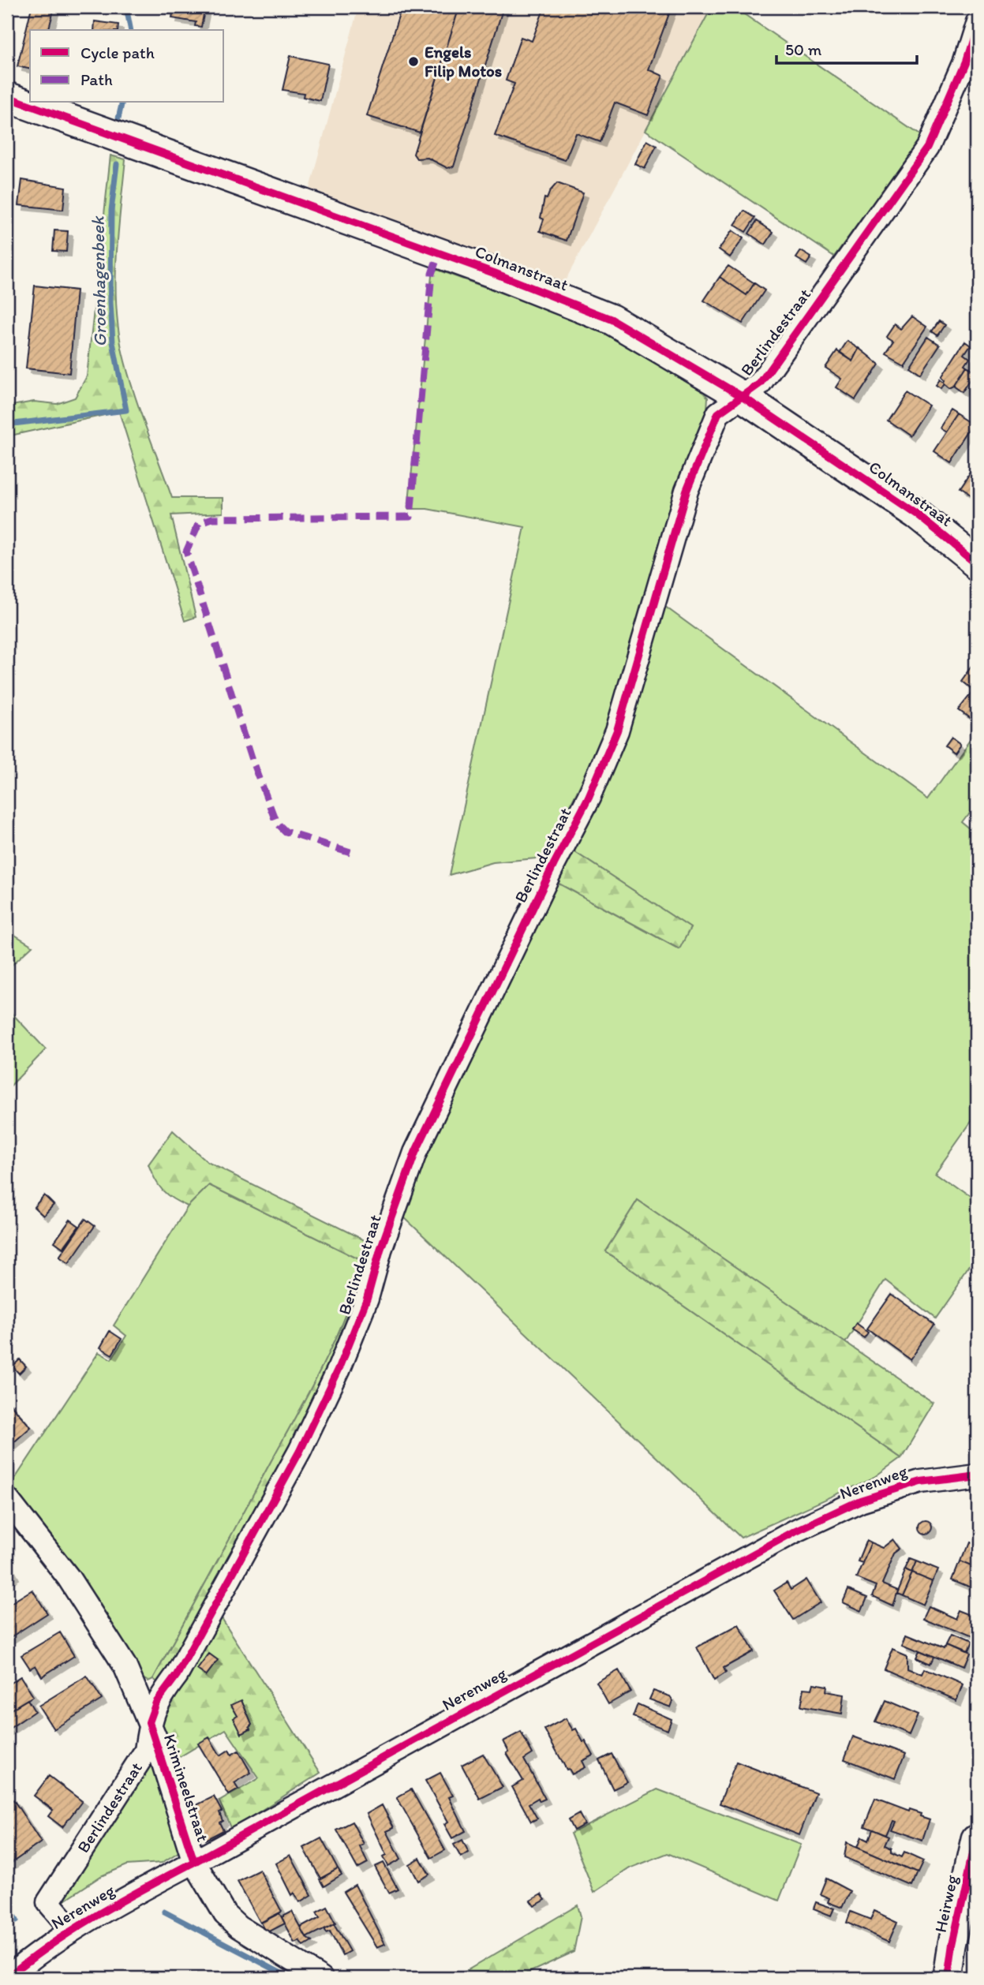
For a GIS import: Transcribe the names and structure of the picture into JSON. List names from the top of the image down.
{
  "streets": {
    "main road": ["Colmanstraat", "Heirweg"],
    "street": ["Berlindestraat", "Nerenweg", "Krimineelstraat"]
  },
  "crossings": [
    ["Colmanstraat", "Berlindestraat"],
    ["Berlindestraat", "Nerenweg"],
    ["Berlindestraat", "Krimineelstraat"],
    ["Nerenweg", "Krimineelstraat"]
  ],
  "water": ["Groenhagenbeek"],
  "places": ["Engels Filip Motos"],
  "legend": ["Cycle path", "Path"],
  "scale_bar": "50 m"
}
